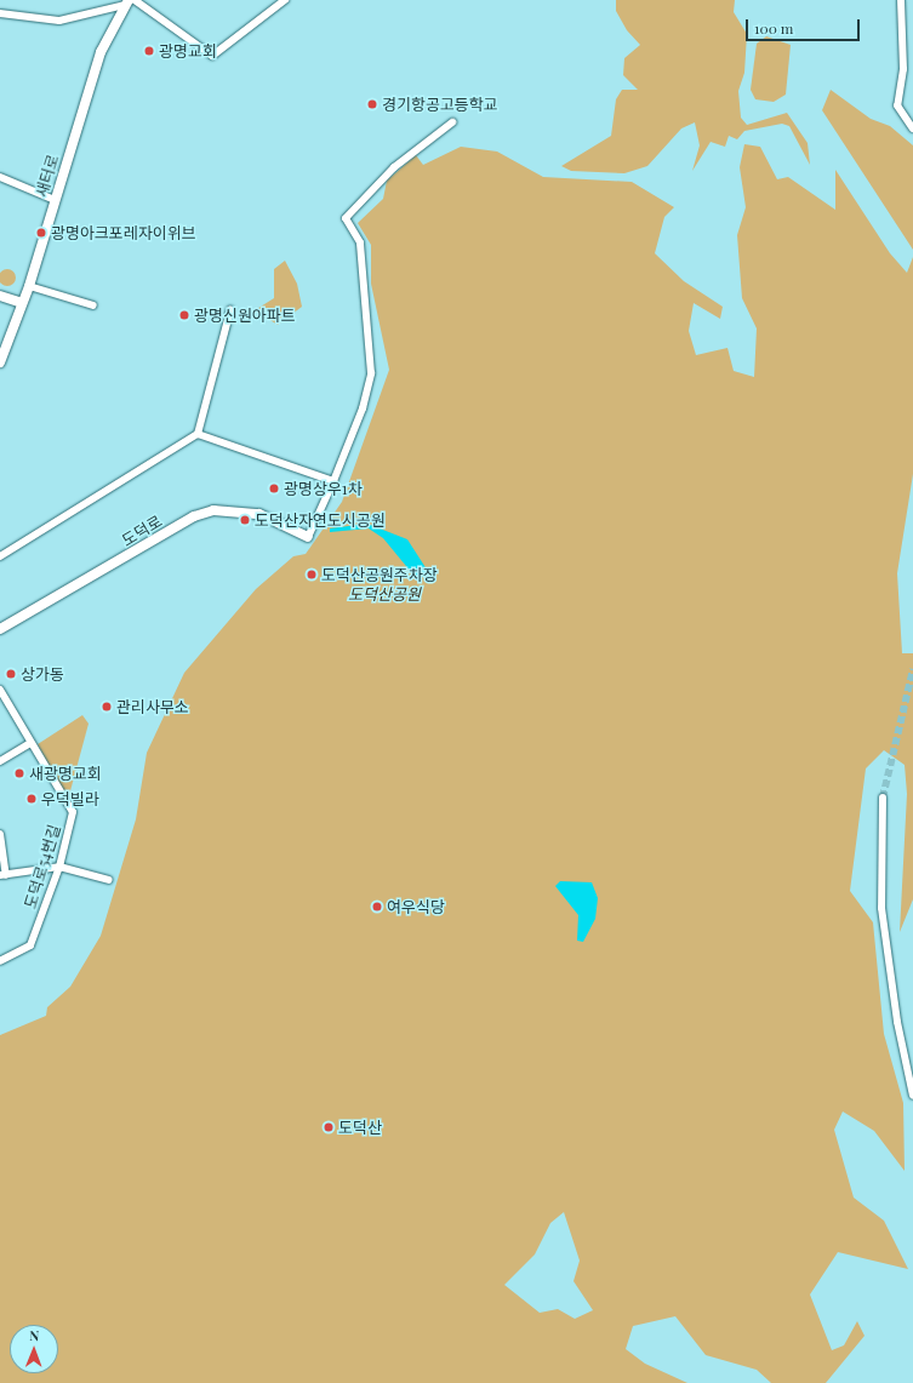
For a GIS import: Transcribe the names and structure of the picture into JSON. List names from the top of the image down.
{
  "streets": {
    "street": ["새터로", "도덕로", "도덕로54번길"]
  },
  "parks": ["도덕산공원"],
  "places": [
    "광명교회",
    "경기항공고등학교",
    "광명아크포레자이위브",
    "광명신원아파트",
    "광명상우1차",
    "도덕산자연도시공원",
    "도덕산공원주차장",
    "상가동",
    "관리사무소",
    "새광명교회",
    "우덕빌라",
    "여우식당",
    "도덕산"
  ],
  "scale_bar": "100 m",
  "north": "top"
}
